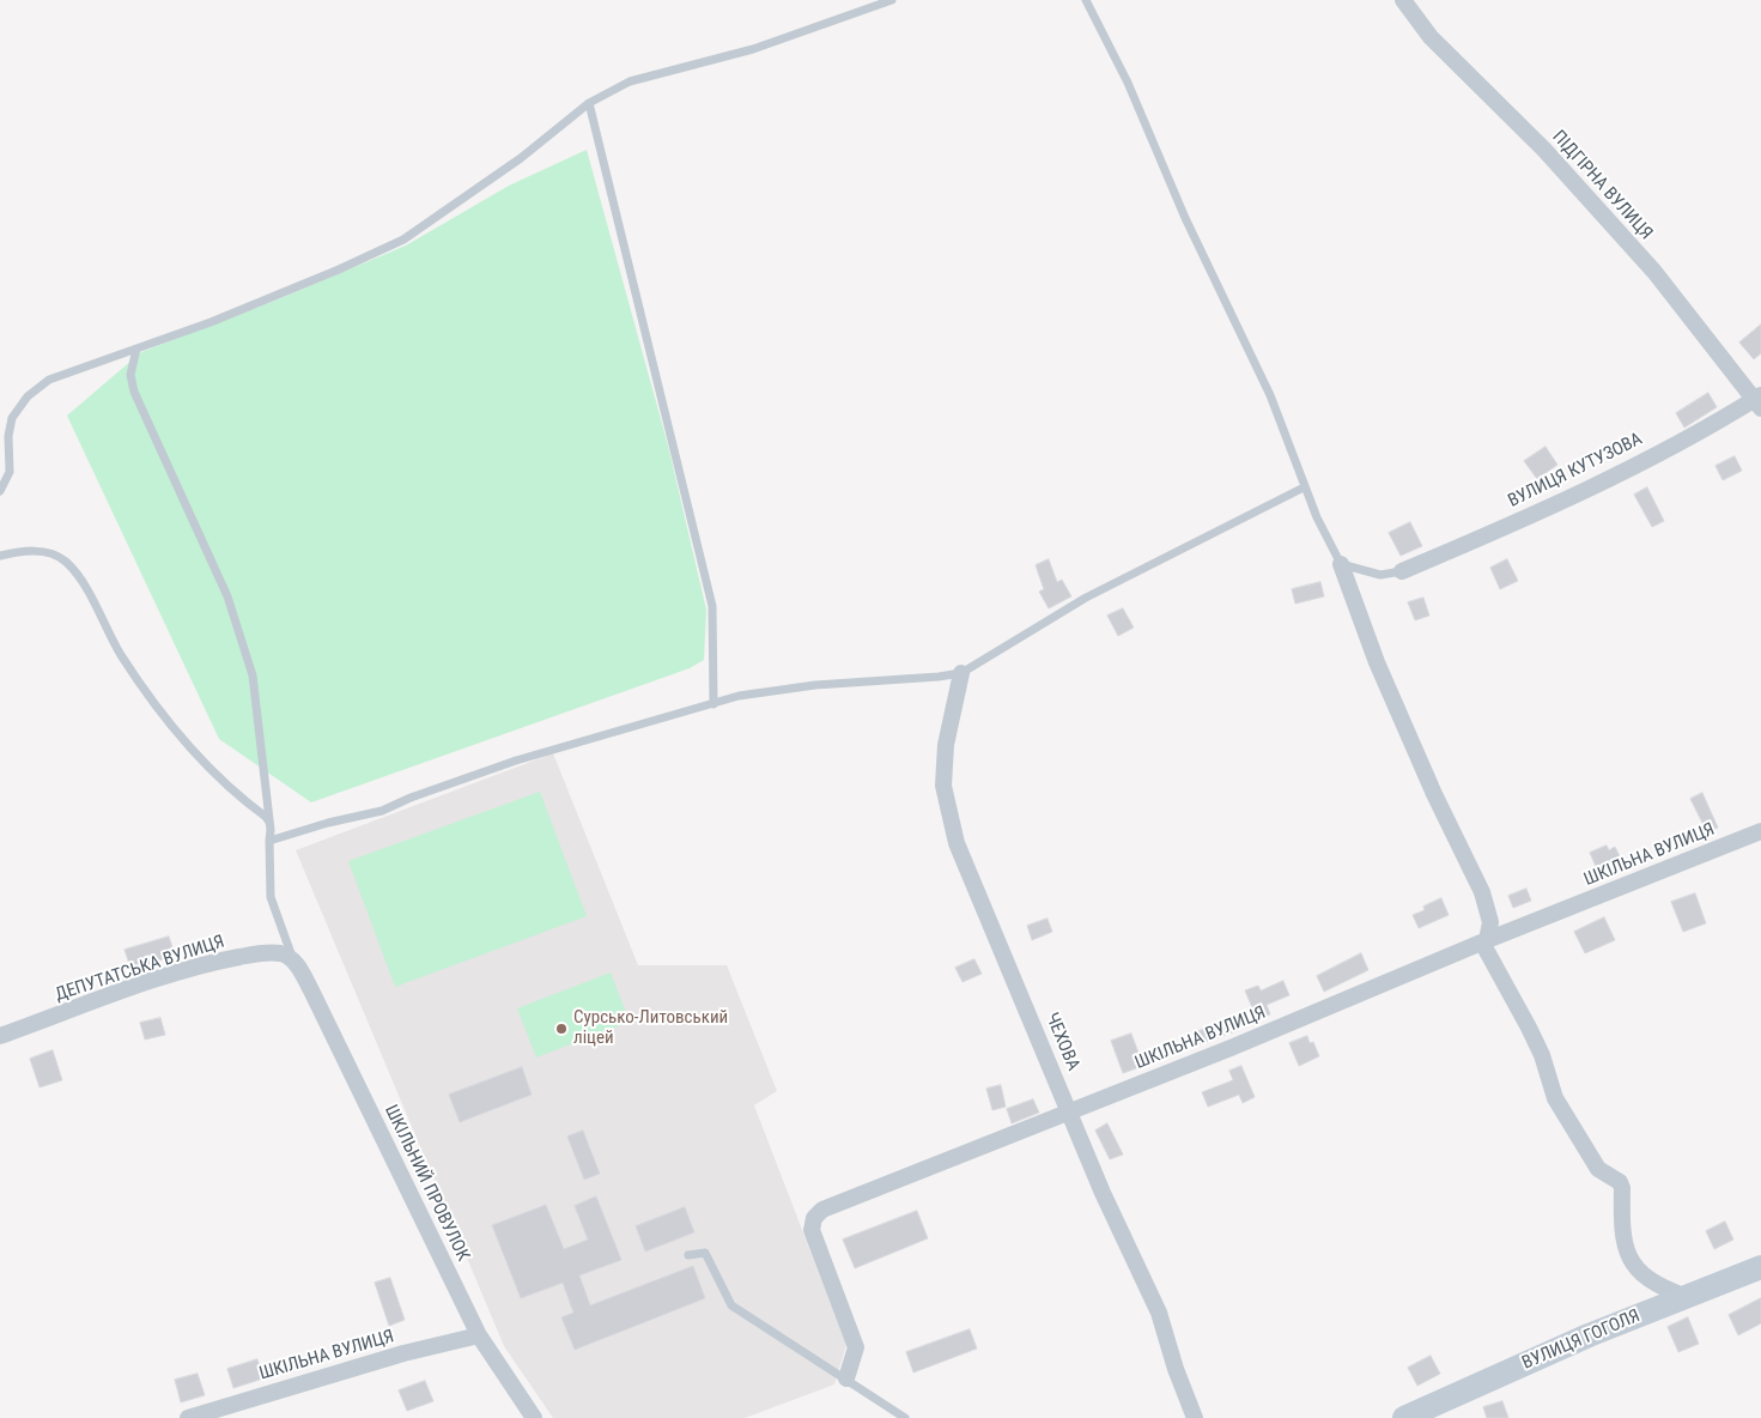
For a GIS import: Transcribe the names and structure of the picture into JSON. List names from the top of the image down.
{
  "streets": {
    "street": [
      "ПІДГІРНА ВУЛИЦЯ",
      "ВУЛИЦЯ КУТУЗОВА",
      "ШКІЛЬНА ВУЛИЦЯ",
      "ДЕПУТАТСЬКА ВУЛИЦЯ",
      "ЧЕХОВА",
      "ШКІЛЬНИЙ ПРОВУЛОК",
      "ВУЛИЦЯ ГОГОЛЯ"
    ]
  },
  "crossings": [
    ["ПІДГІРНА ВУЛИЦЯ", "ВУЛИЦЯ КУТУЗОВА"],
    ["ШКІЛЬНА ВУЛИЦЯ", "ЧЕХОВА"],
    ["ШКІЛЬНА ВУЛИЦЯ", "ШКІЛЬНИЙ ПРОВУЛОК"],
    ["ДЕПУТАТСЬКА ВУЛИЦЯ", "ШКІЛЬНИЙ ПРОВУЛОК"]
  ],
  "places": ["Сурсько-Литовський ліцей"]
}
